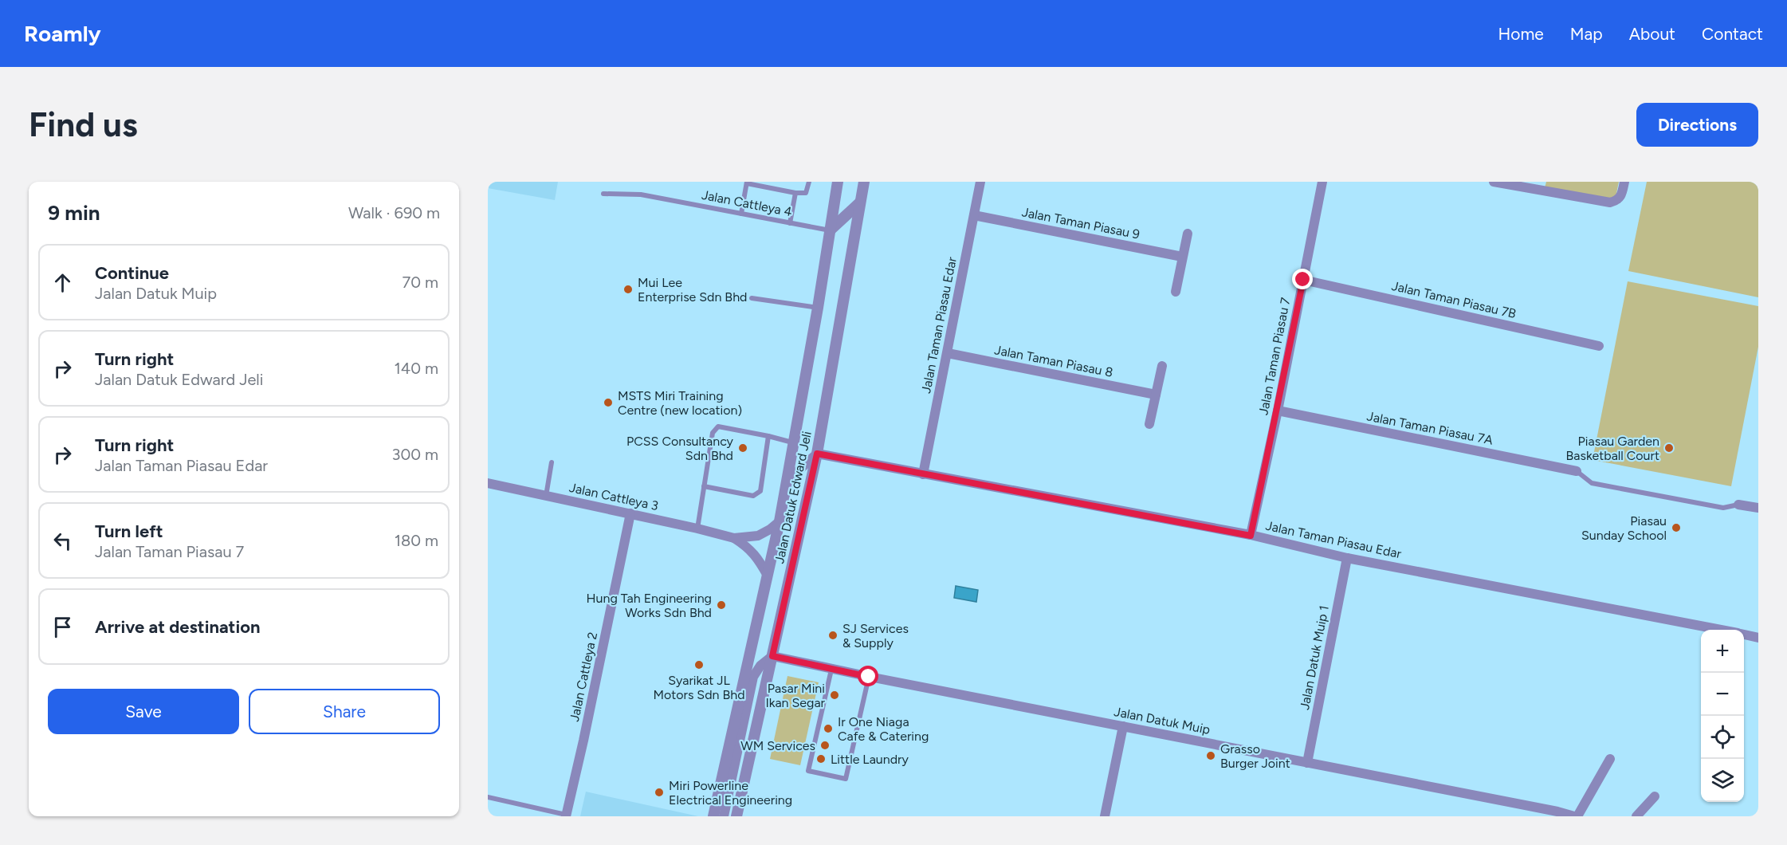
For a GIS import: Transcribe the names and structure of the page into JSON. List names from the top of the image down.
{
  "streets": {
    "street": [
      "Jalan Taman Piasau 9",
      "Jalan Taman Piasau 7B",
      "Jalan Taman Piasau Edar",
      "Jalan Taman Piasau 7",
      "Jalan Taman Piasau 8",
      "Jalan Taman Piasau 7A",
      "Jalan Cattleya 3",
      "Jalan Datuk Edward Jeli",
      "Jalan Datuk Muip 1",
      "Jalan Cattleya 2",
      "Jalan Datuk Muip"
    ],
    "lane": ["Jalan Cattleya 4"]
  },
  "crossings": [
    ["Jalan Cattleya 4", "Jalan Datuk Edward Jeli"],
    ["Jalan Taman Piasau 9", "Jalan Taman Piasau Edar"],
    ["Jalan Taman Piasau 7B", "Jalan Taman Piasau 7"],
    ["Jalan Taman Piasau Edar", "Jalan Taman Piasau 7"],
    ["Jalan Taman Piasau Edar", "Jalan Taman Piasau 8"],
    ["Jalan Taman Piasau Edar", "Jalan Datuk Edward Jeli"],
    ["Jalan Taman Piasau Edar", "Jalan Datuk Muip 1"],
    ["Jalan Taman Piasau 7", "Jalan Taman Piasau 7A"],
    ["Jalan Cattleya 3", "Jalan Datuk Edward Jeli"],
    ["Jalan Cattleya 3", "Jalan Cattleya 2"],
    ["Jalan Datuk Edward Jeli", "Jalan Datuk Muip"],
    ["Jalan Datuk Muip 1", "Jalan Datuk Muip"]
  ],
  "places": [
    "Mui Lee Enterprise Sdn Bhd",
    "MSTS Miri Training Centre (new location)",
    "PCSS Consultancy Sdn Bhd",
    "Piasau Garden Basketball Court",
    "Piasau Sunday School",
    "Hung Tah Engineering Works Sdn Bhd",
    "SJ Services & Supply",
    "Syarikat JL Motors Sdn Bhd",
    "Pasar Mini Ikan Segar",
    "Ir One Niaga Cafe & Catering",
    "WM Services",
    "Grasso Burger Joint",
    "Little Laundry",
    "Miri Powerline Electrical Engineering"
  ],
  "page": {
    "header": "Roamly",
    "nav": [
      "Home",
      "Map",
      "About",
      "Contact"
    ],
    "buttons": [
      "Directions",
      ["Save", "Share"]
    ],
    "title": "Find us",
    "heading": ["9 min", "Walk · 690 m"],
    "list": [
      ["Continue", "Jalan Datuk Muip", "70 m"],
      ["Turn right", "Jalan Datuk Edward Jeli", "140 m"],
      ["Turn right", "Jalan Taman Piasau Edar", "300 m"],
      ["Turn left", "Jalan Taman Piasau 7", "180 m"],
      "Arrive at destination"
    ],
    "map_buttons": ["+", "−"]
  }
}
